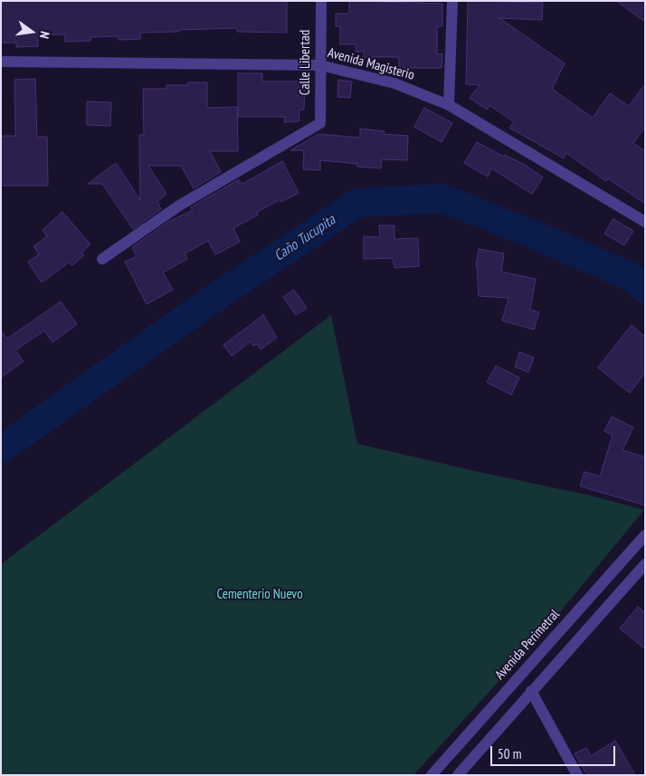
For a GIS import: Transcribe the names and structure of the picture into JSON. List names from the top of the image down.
{
  "streets": {
    "street": ["Calle Libertad", "Avenida Magisterio", "Avenida Perimetral"]
  },
  "crossings": [
    ["Calle Libertad", "Avenida Magisterio"]
  ],
  "water": ["Caño Tucupita"],
  "parks": ["Cementerio Nuevo"],
  "scale_bar": "50 m",
  "north": "right"
}
